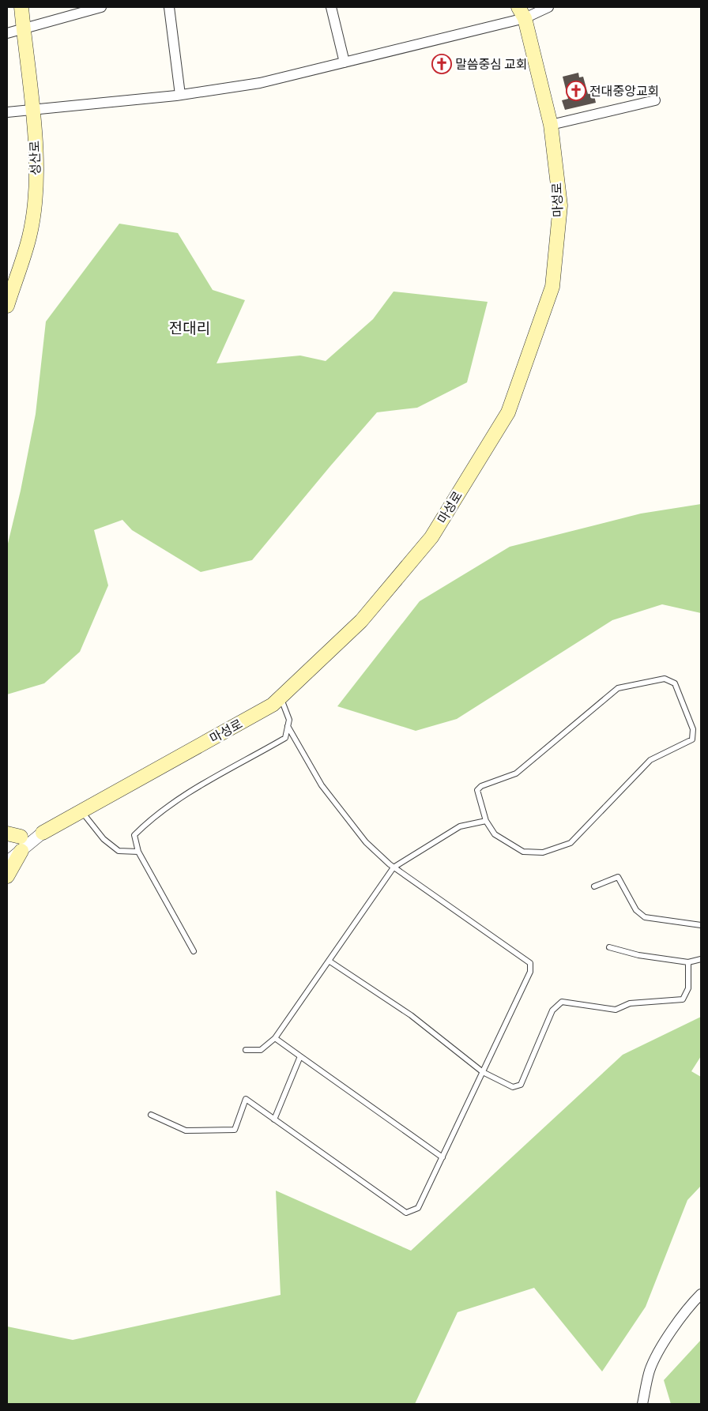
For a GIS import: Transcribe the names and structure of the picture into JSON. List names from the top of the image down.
{
  "streets": {
    "main road": ["성산로", "마성로"]
  },
  "districts": ["전대리"],
  "places": {
    "church": ["말씀중심 교회", "전대중앙교회"]
  }
}
